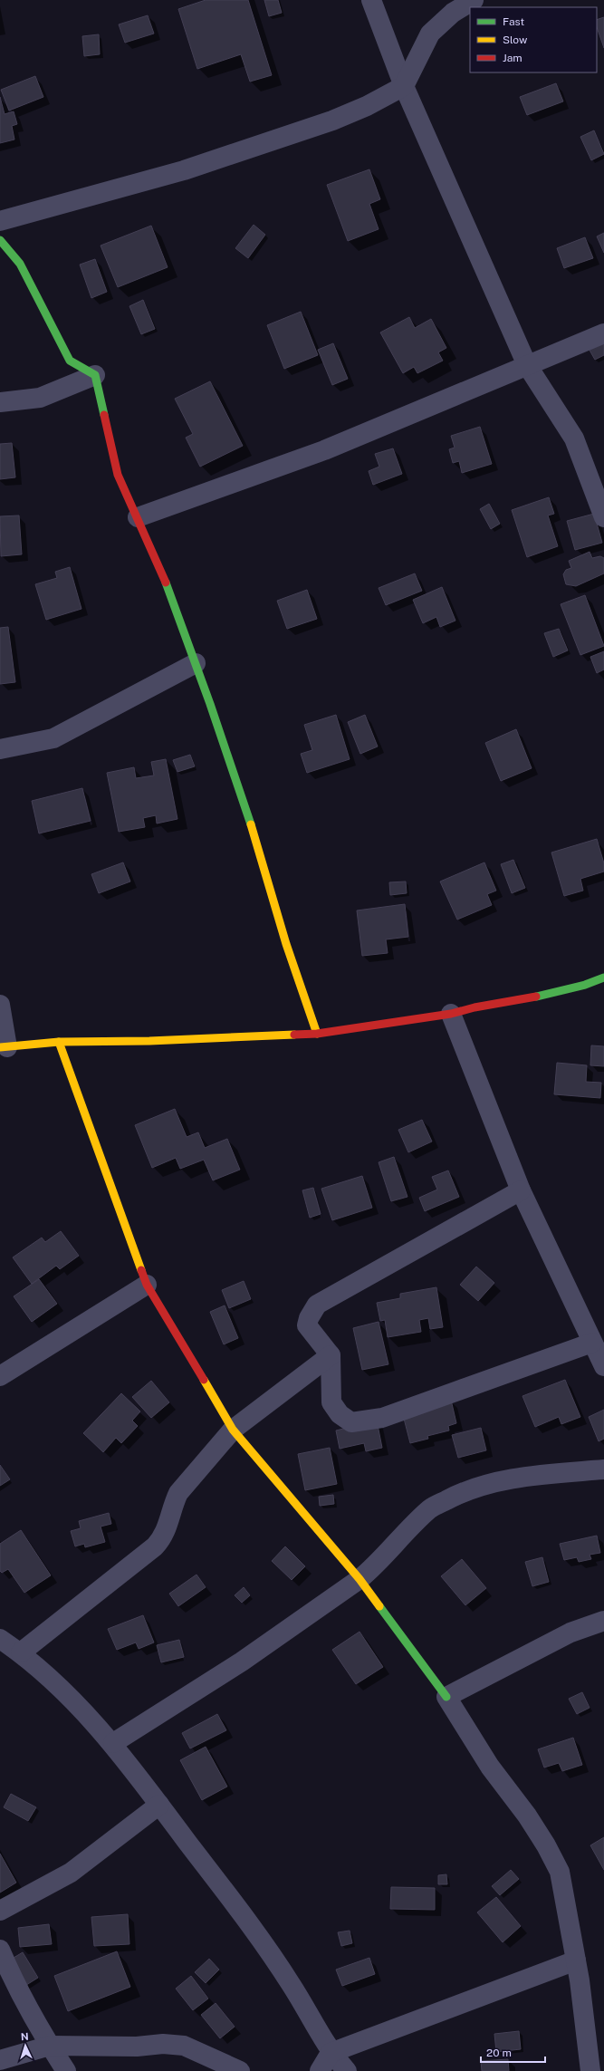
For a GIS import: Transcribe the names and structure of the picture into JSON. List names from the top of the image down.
{
  "legend": ["Fast", "Slow", "Jam"],
  "scale_bar": "20 m",
  "north": "top"
}
